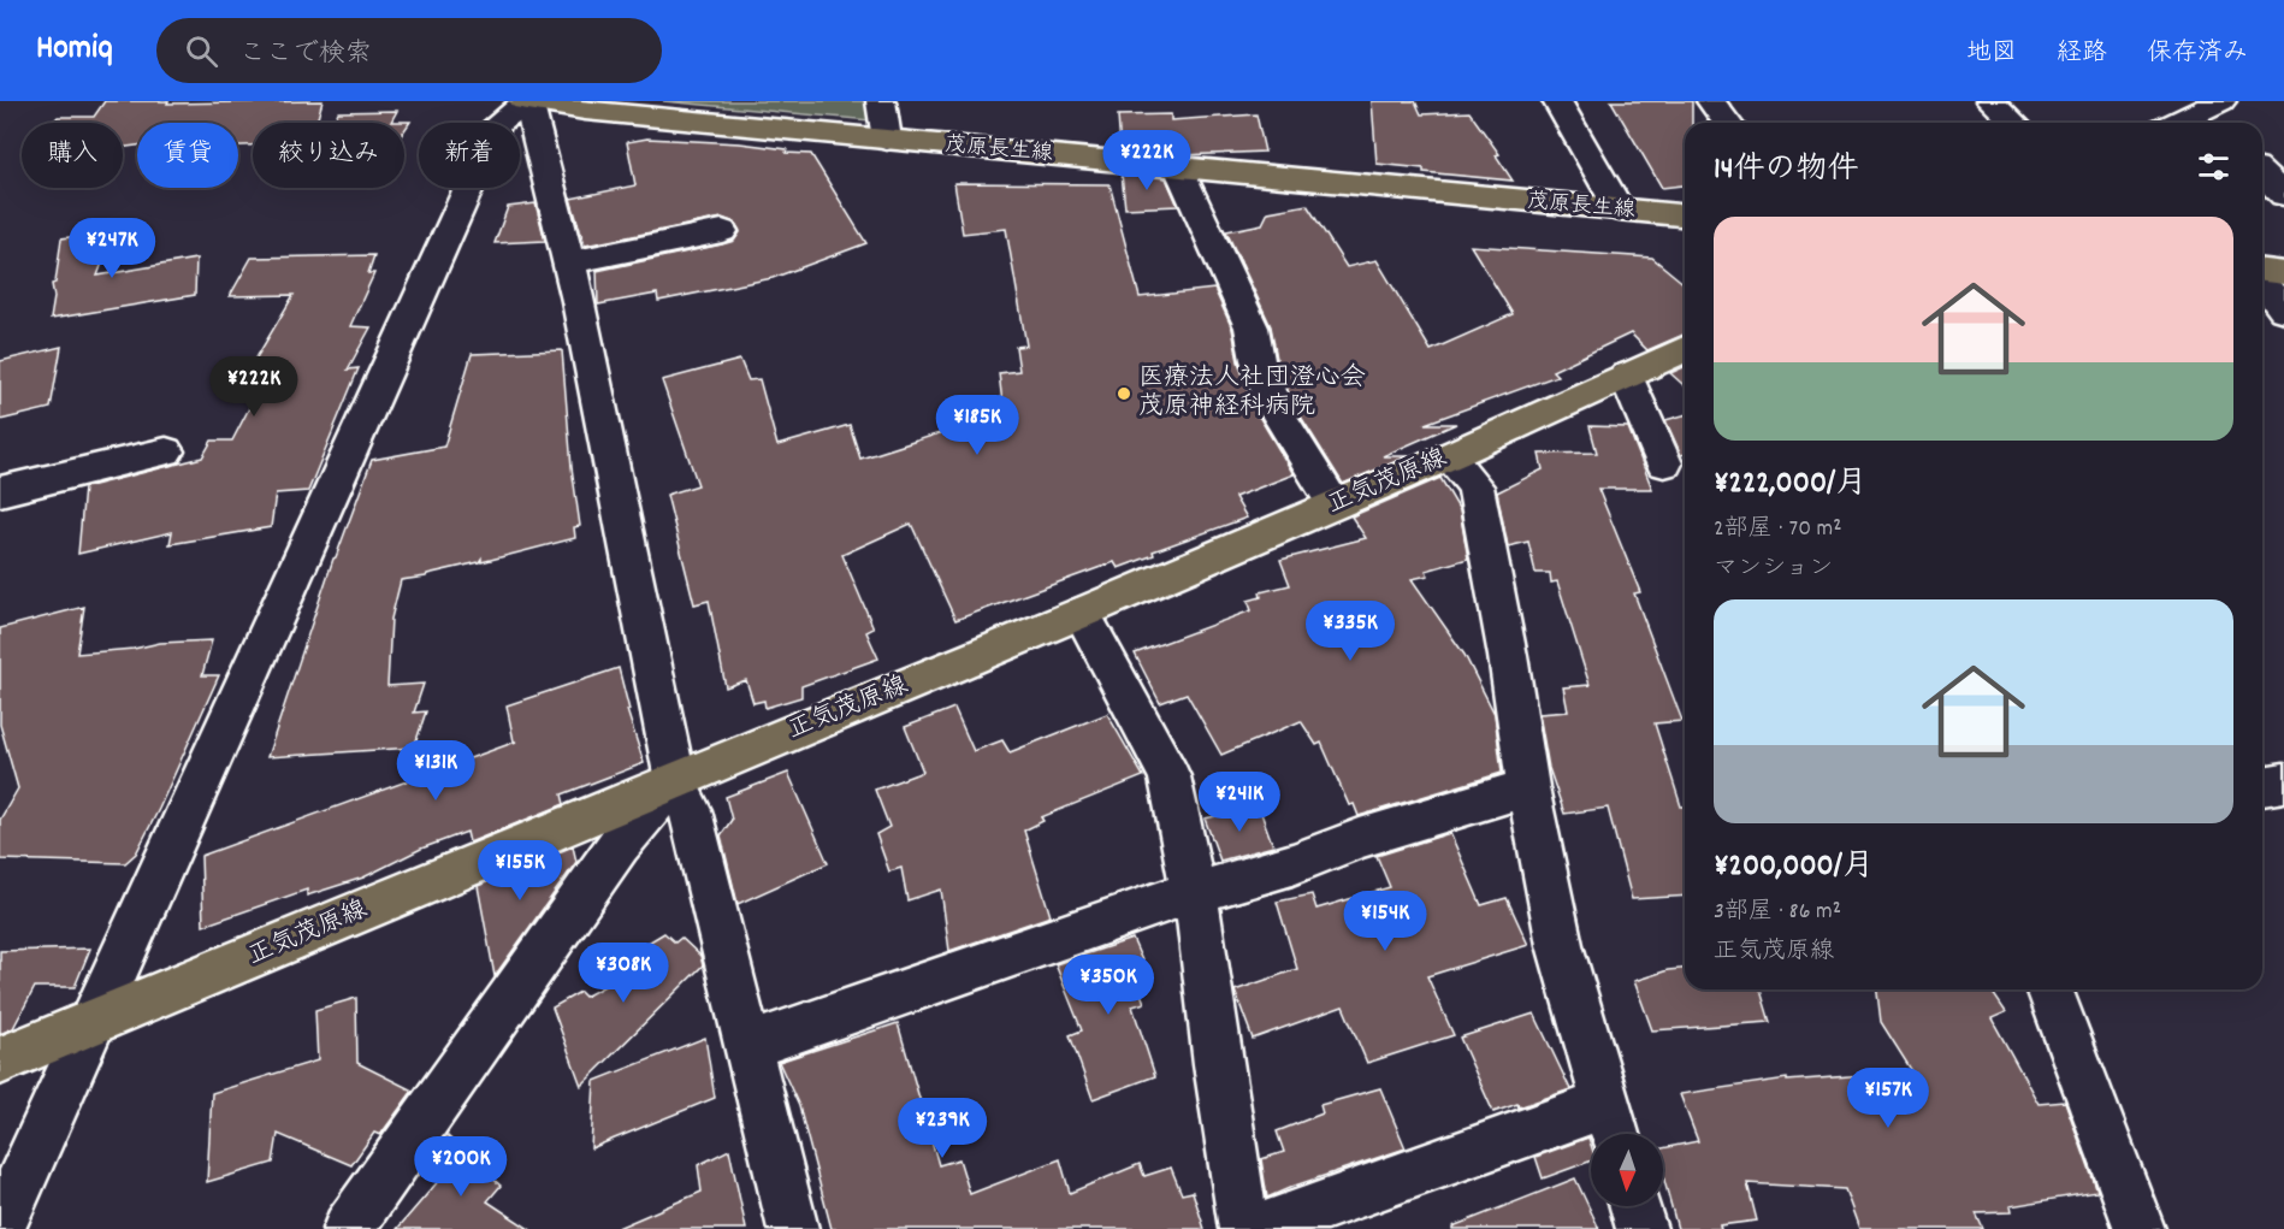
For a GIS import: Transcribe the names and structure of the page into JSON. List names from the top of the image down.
{
  "streets": {
    "main road": ["茂原長生線", "正気茂原線"]
  },
  "places": ["医療法人社団澄心会 茂原神経科病院"],
  "north": "bottom",
  "page": {
    "header": "Homiq",
    "search": "ここで検索",
    "nav": ["地図", "経路", "保存済み"],
    "chip": [
      "購入",
      "賃貸",
      "絞り込み",
      "新着"
    ],
    "heading": "14件の物件",
    "price": [
      "¥222K",
      "¥247K",
      "¥222K",
      "¥185K",
      "¥335K",
      "¥131K",
      "¥241K",
      "¥155K",
      "¥154K",
      "¥308K",
      "¥350K",
      "¥157K",
      "¥239K",
      "¥200K"
    ],
    "list": [
      {
        "name": "¥222,000/月",
        "note": "2部屋 · 70 m² · マンション"
      },
      {
        "name": "¥200,000/月",
        "note": "3部屋 · 86 m² · 正気茂原線"
      }
    ]
  }
}
